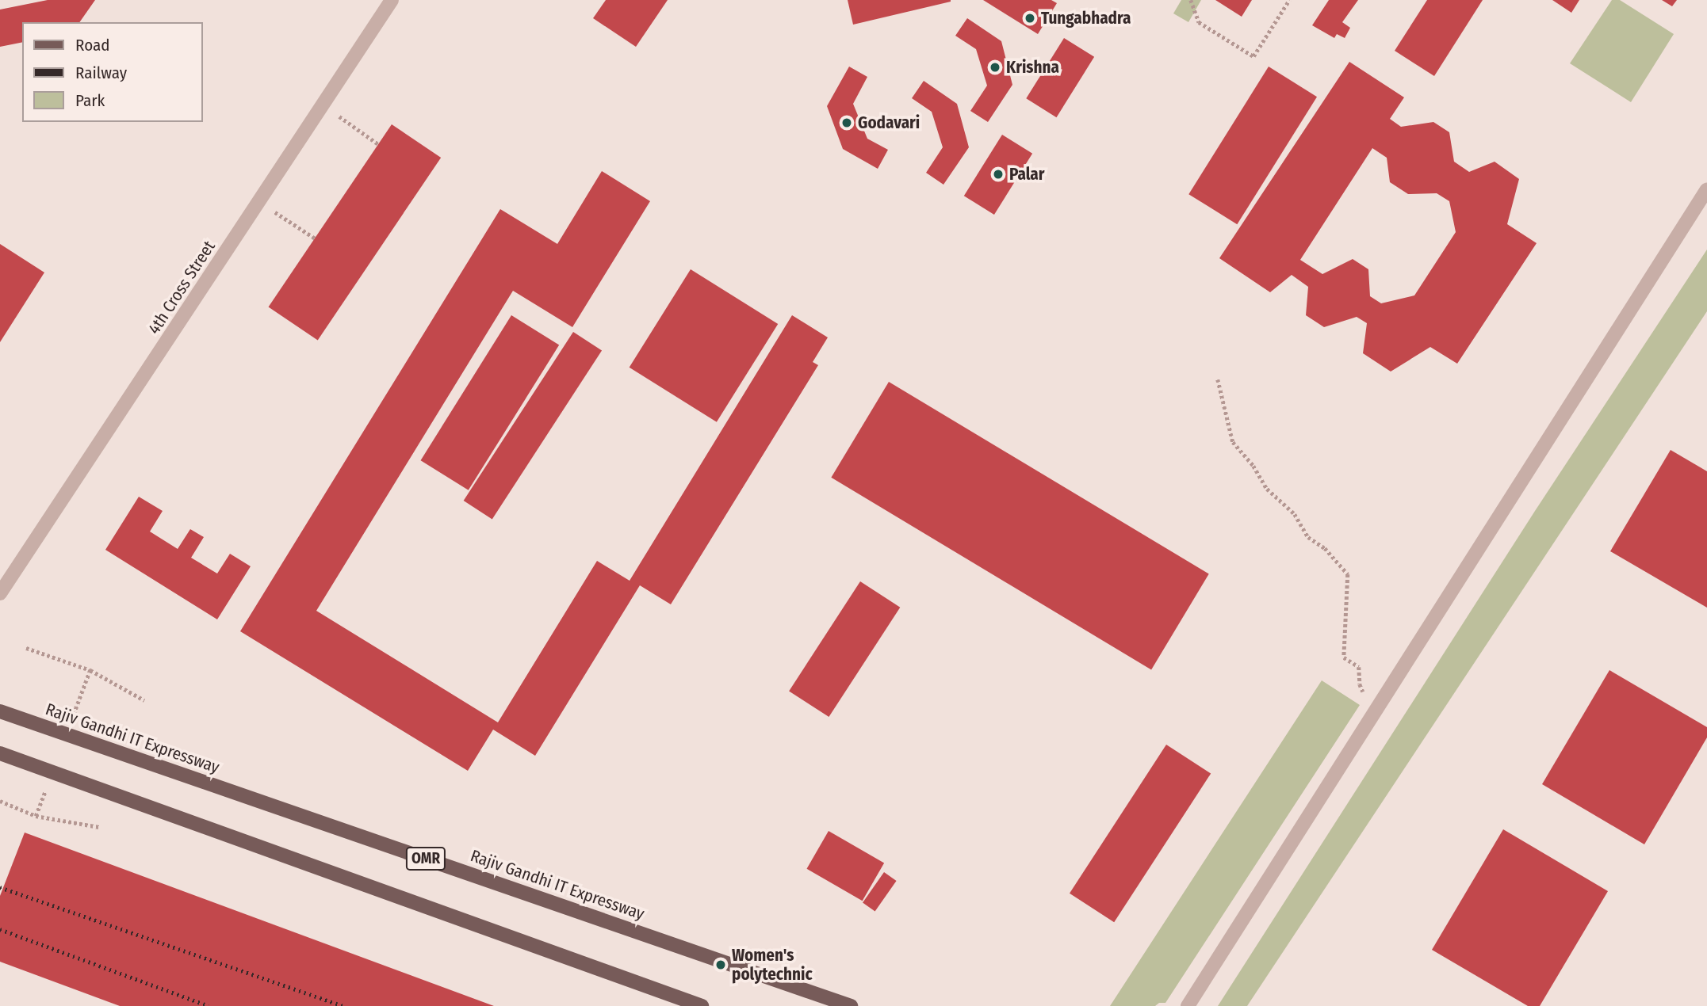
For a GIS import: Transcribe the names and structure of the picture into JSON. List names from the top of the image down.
{
  "streets": {
    "main road": ["Rajiv Gandhi IT Expressway", "OMR"],
    "street": ["4th Cross Street"]
  },
  "places": [
    "Tungabhadra",
    "Krishna",
    "Godavari",
    "Palar",
    "Women's polytechnic"
  ],
  "legend": ["Road", "Railway", "Park"]
}
